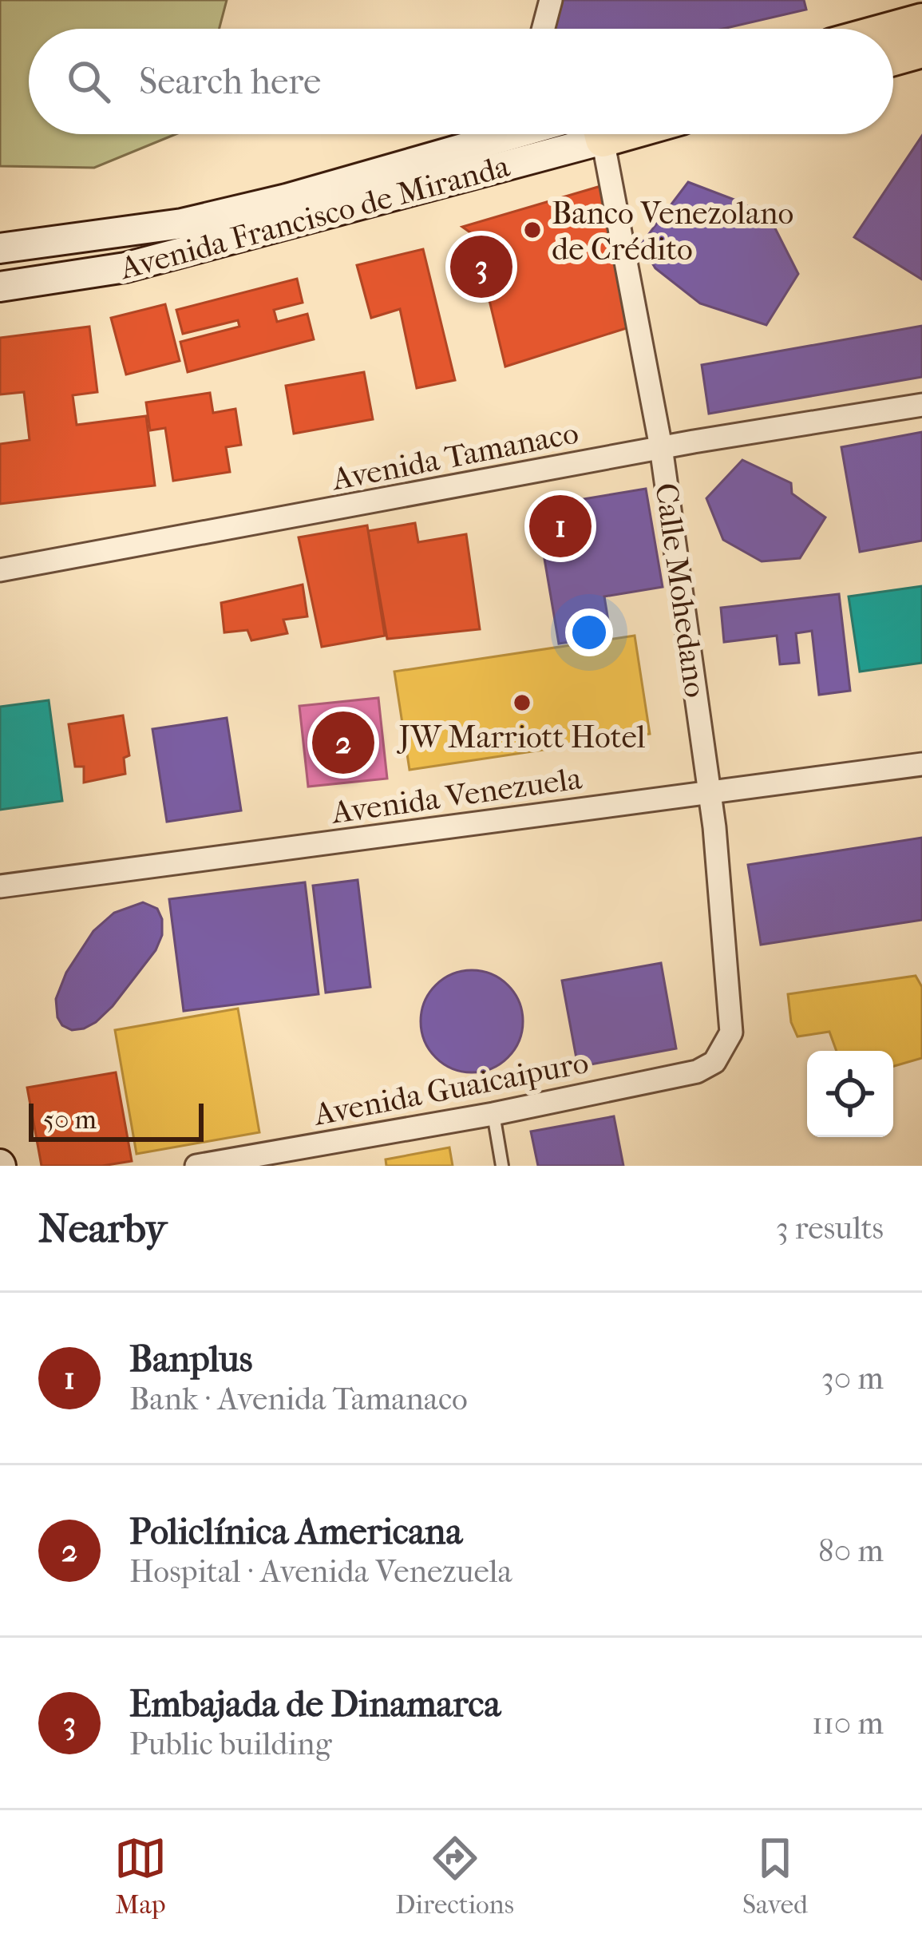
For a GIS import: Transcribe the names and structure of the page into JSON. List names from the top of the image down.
{
  "streets": {
    "main road": ["Avenida Francisco de Miranda"],
    "street": [
      "Avenida Tamanaco",
      "Calle Mohedano",
      "Avenida Venezuela",
      "Avenida Guaicaipuro"
    ]
  },
  "crossings": [
    ["Avenida Tamanaco", "Calle Mohedano"],
    ["Calle Mohedano", "Avenida Venezuela"],
    ["Calle Mohedano", "Avenida Guaicaipuro"]
  ],
  "places": ["Banco Venezolano de Crédito", "JW Marriott Hotel"],
  "scale_bar": "50 m",
  "page": {
    "search": "Search here",
    "pins": ["3", "1", "2"],
    "scale": "50 m",
    "heading": ["Nearby", "3 results"],
    "list": [
      {
        "mark": "1",
        "name": "Banplus",
        "note": "Bank · Avenida Tamanaco",
        "value": "30 m"
      },
      {
        "mark": "2",
        "name": "Policlínica Americana",
        "note": "Hospital · Avenida Venezuela",
        "value": "80 m"
      },
      {
        "mark": "3",
        "name": "Embajada de Dinamarca",
        "note": "Public building",
        "value": "110 m"
      }
    ],
    "nav": ["Map", "Directions", "Saved"]
  }
}
